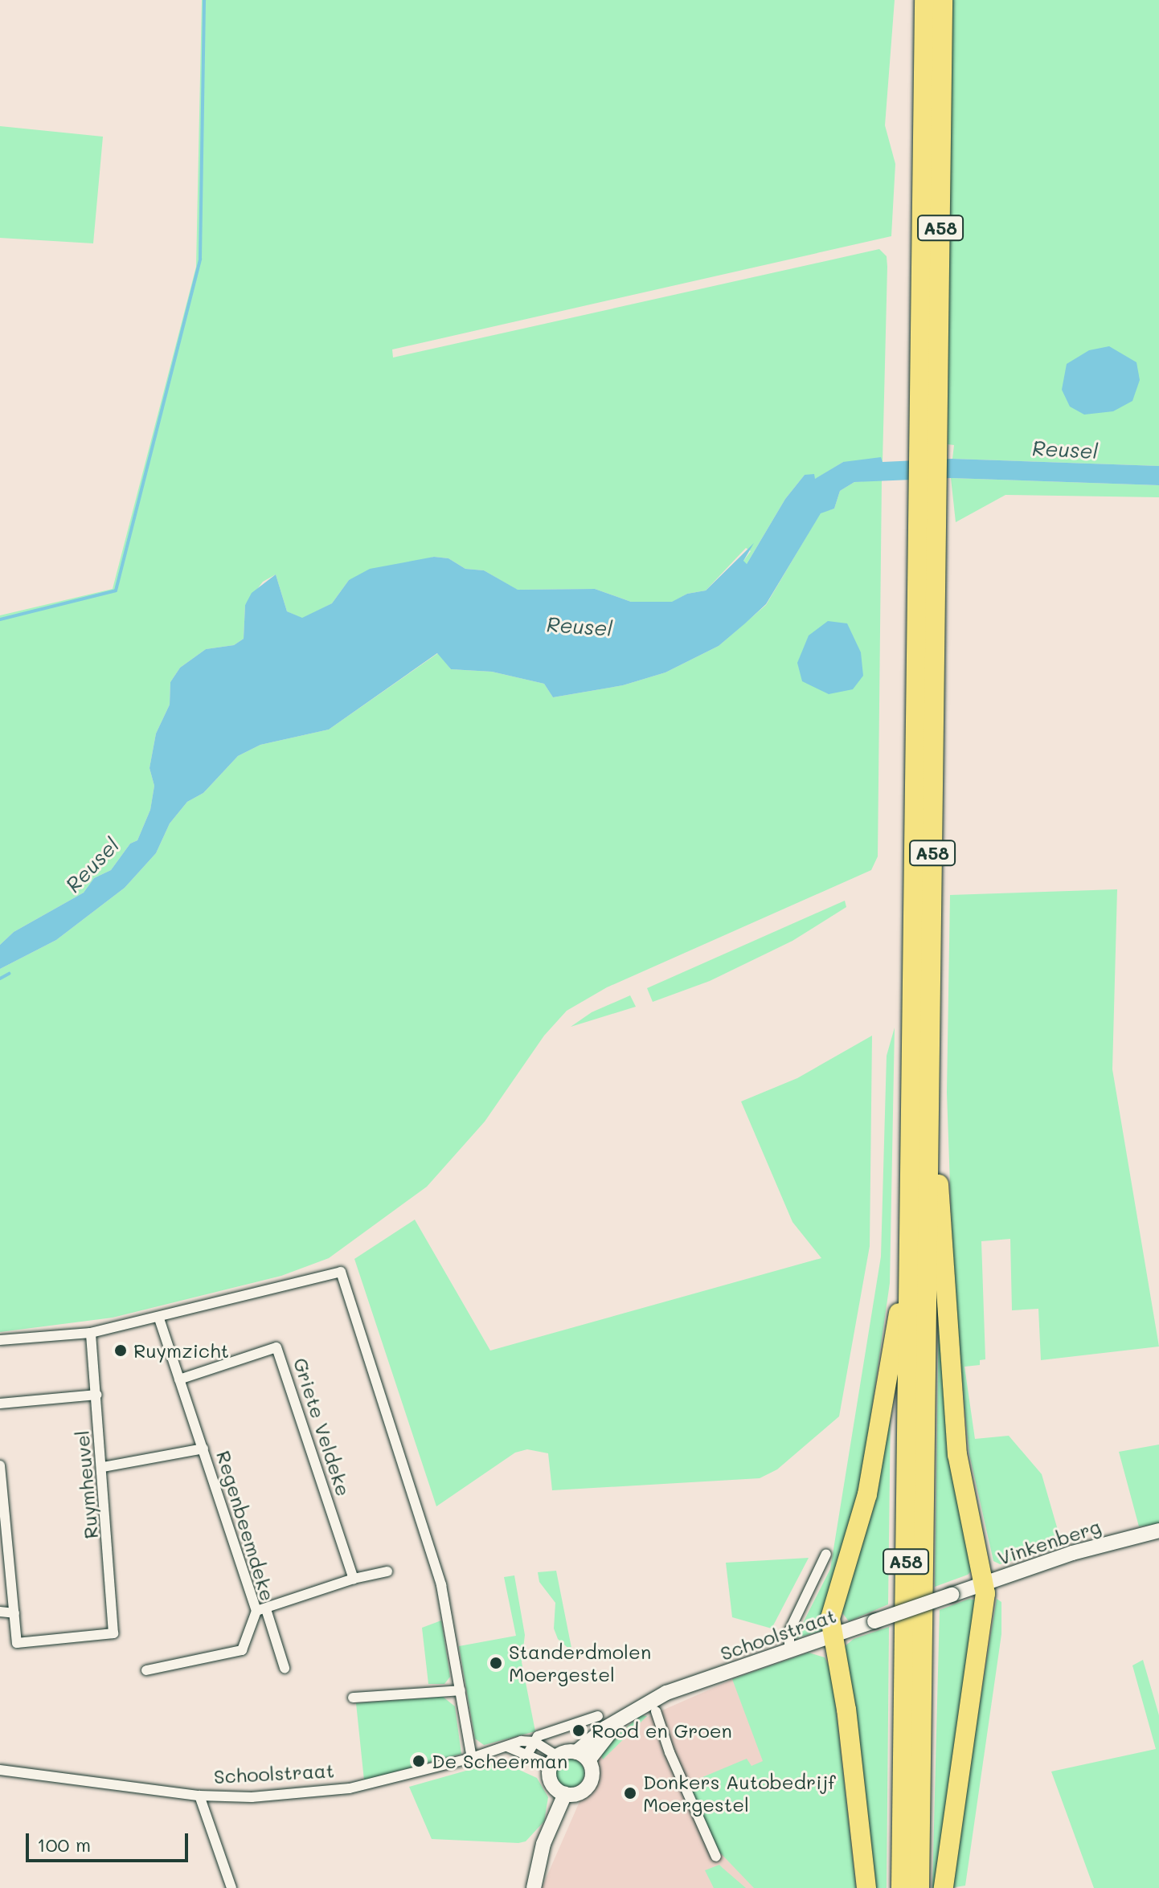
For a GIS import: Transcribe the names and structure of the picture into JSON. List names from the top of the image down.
{
  "streets": {
    "highway": ["A58"],
    "main road": ["Vinkenberg", "Schoolstraat"],
    "street": ["Griete Veldeke", "Ruymheuvel", "Regenbeemdeke"]
  },
  "crossings": [
    ["A58", "Vinkenberg"],
    ["A58", "Schoolstraat"],
    ["Griete Veldeke", "Regenbeemdeke"],
    ["Vinkenberg", "Schoolstraat"]
  ],
  "water": ["Reusel"],
  "places": [
    "Ruymzicht",
    "Standerdmolen Moergestel",
    "Rood en Groen",
    "De Scheerman",
    "Donkers Autobedrijf Moergestel"
  ],
  "scale_bar": "100 m"
}
